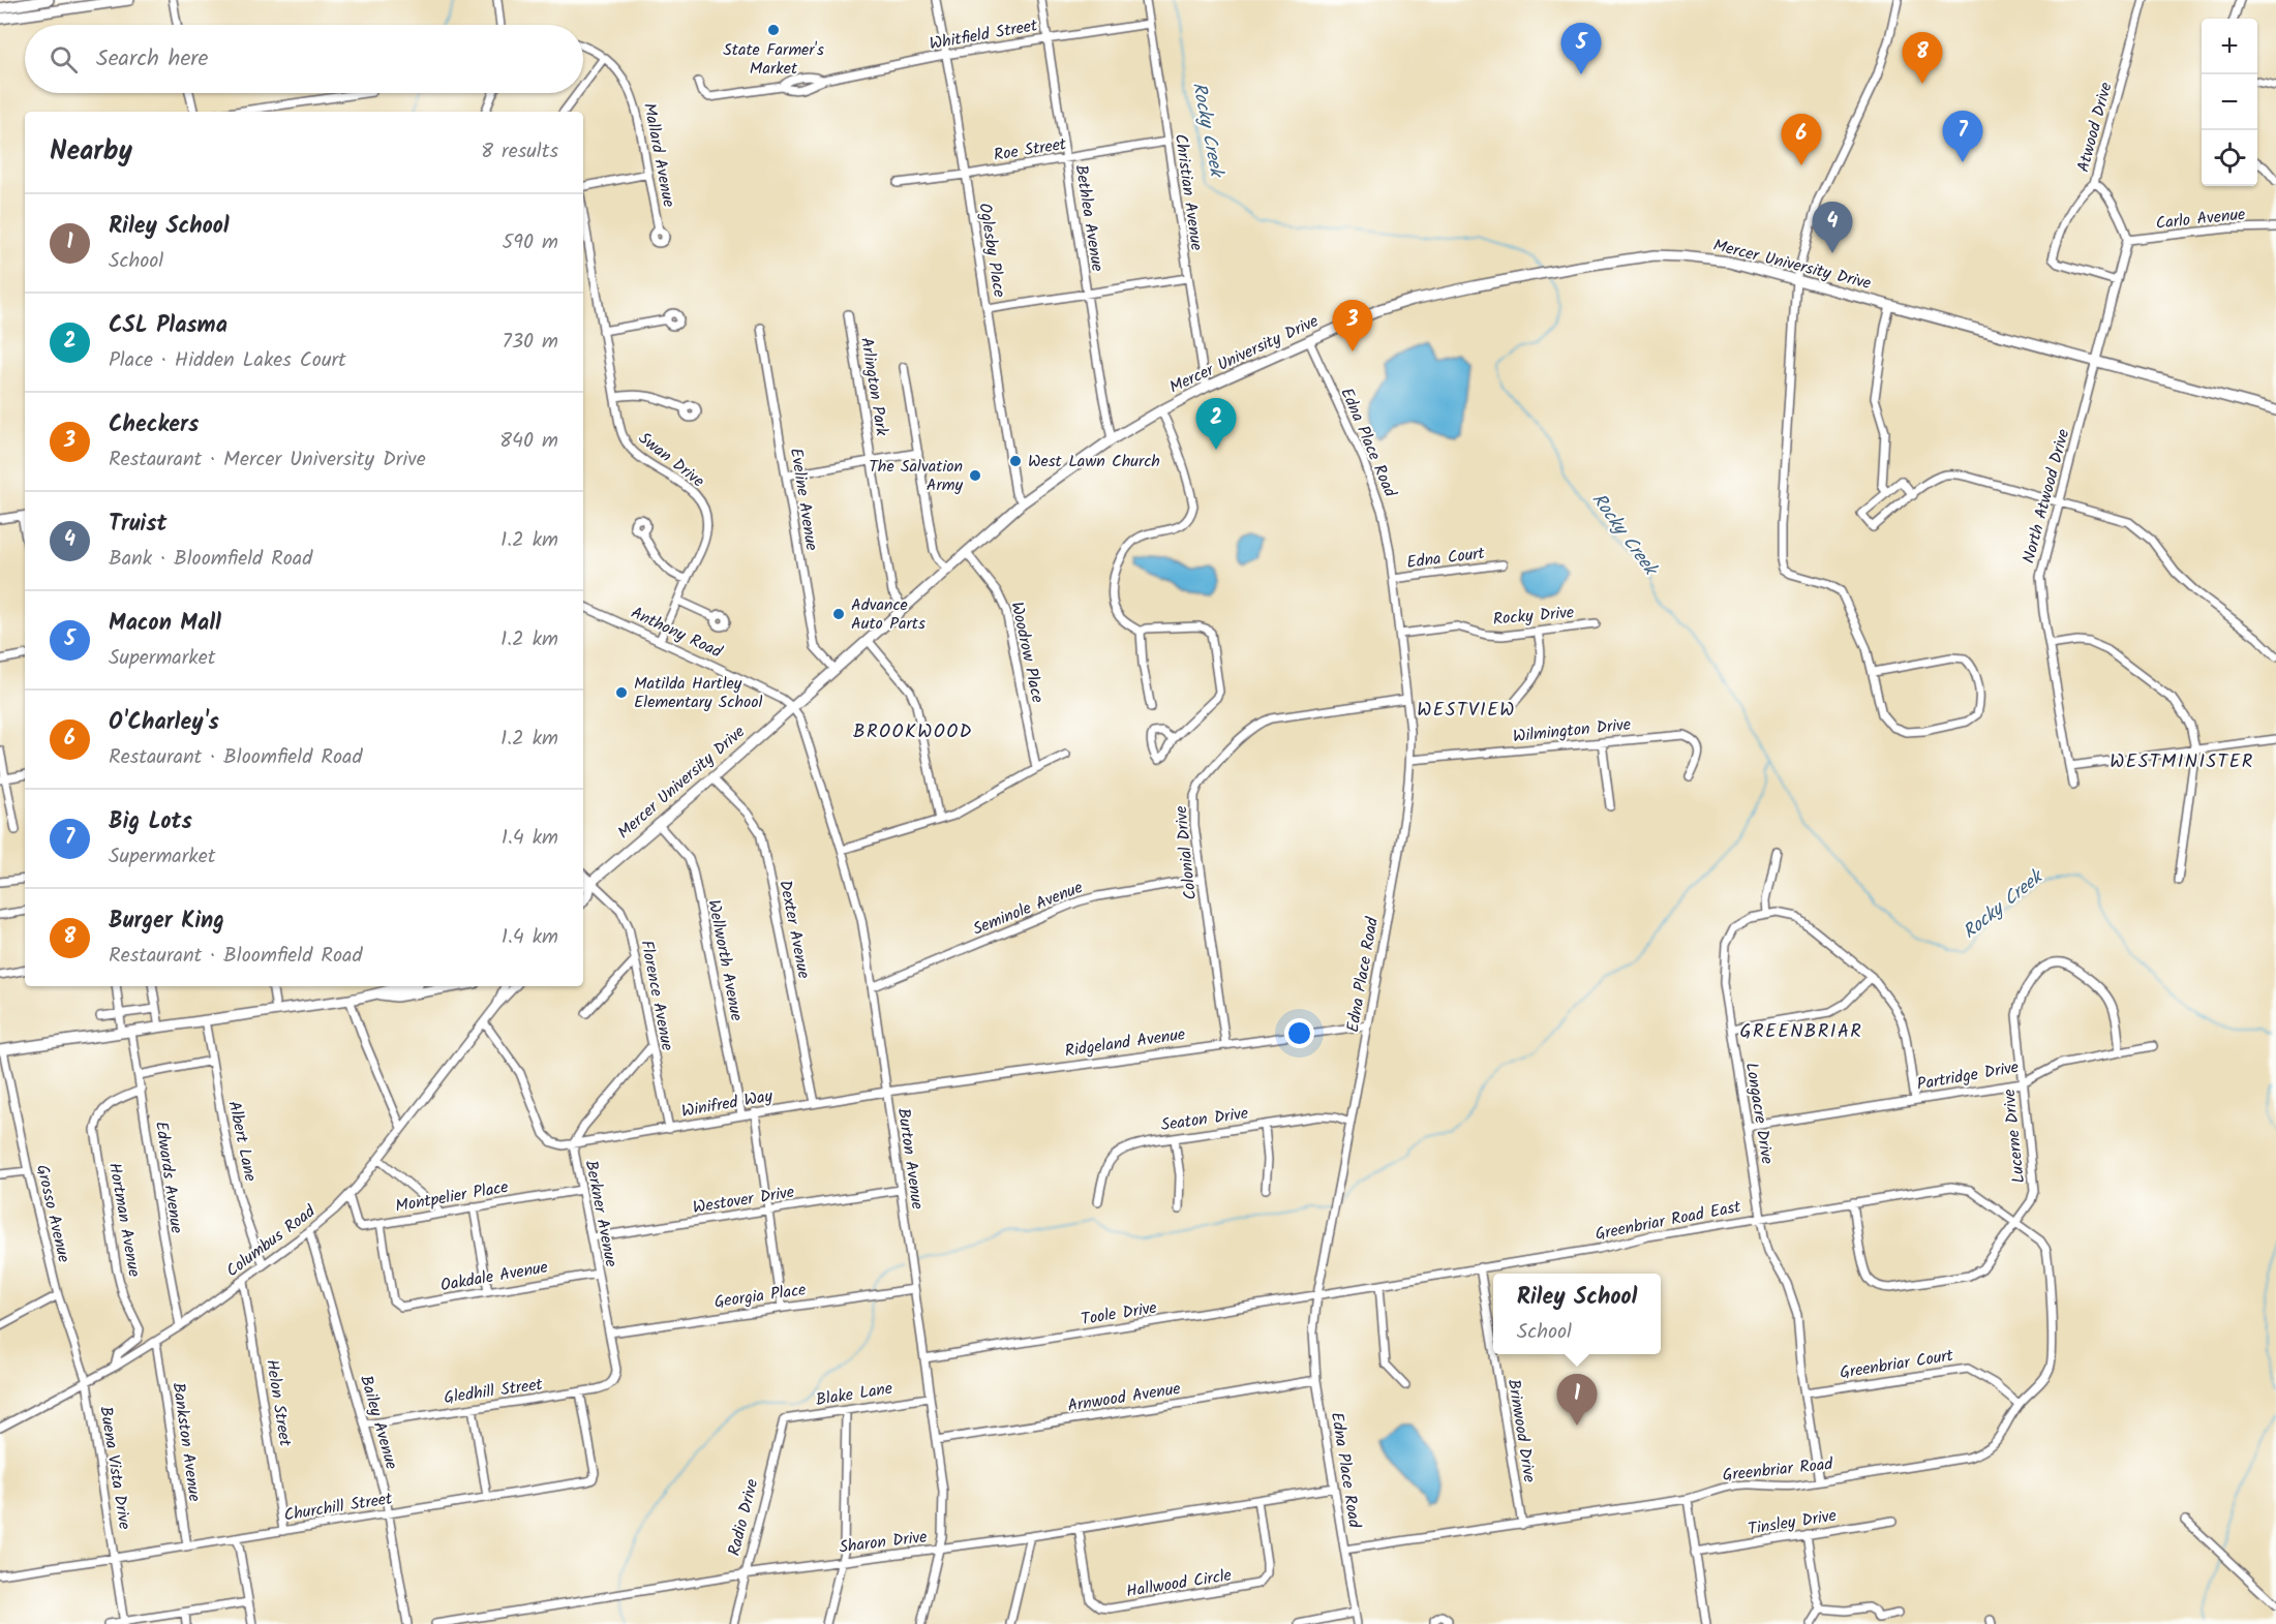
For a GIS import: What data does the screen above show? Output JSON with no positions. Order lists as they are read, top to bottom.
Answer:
{
  "streets": {
    "main road": ["Mercer University Drive"],
    "street": [
      "Whitfield Street",
      "Atwood Drive",
      "Roe Street",
      "Mallard Avenue",
      "Christian Avenue",
      "Bethlea Avenue",
      "Carlo Avenue",
      "Oglesby Place",
      "Arlington Park",
      "Edna Place Road",
      "Swan Drive",
      "North Atwood Drive",
      "Eveline Avenue",
      "Edna Court",
      "Rocky Drive",
      "Anthony Road",
      "Woodrow Place",
      "Wilmington Drive",
      "Colonial Drive",
      "Seminole Avenue",
      "Dexter Avenue",
      "Wellworth Avenue",
      "Florence Avenue",
      "Ridgeland Avenue",
      "Partridge Drive",
      "Winifred Way",
      "Longacre Drive",
      "Seaton Drive",
      "Lucerne Drive",
      "Albert Lane",
      "Burton Avenue",
      "Edwards Avenue",
      "Montpelier Place",
      "Westover Drive",
      "Grosso Avenue",
      "Berkner Avenue",
      "Hortman Avenue",
      "Greenbriar Road East",
      "Columbus Road",
      "Oakdale Avenue",
      "Georgia Place",
      "Toole Drive",
      "Greenbriar Court",
      "Gledhill Street",
      "Blake Lane",
      "Arnwood Avenue",
      "Helon Street",
      "Bailey Avenue",
      "Brinwood Drive",
      "Bankston Avenue",
      "Buena Vista Drive",
      "Greenbriar Road",
      "Churchill Street",
      "Radio Drive",
      "Tinsley Drive",
      "Sharon Drive",
      "Hallwood Circle"
    ]
  },
  "crossings": [
    ["Whitfield Street", "Christian Avenue"],
    ["Whitfield Street", "Bethlea Avenue"],
    ["Whitfield Street", "Oglesby Place"],
    ["Atwood Drive", "Carlo Avenue"],
    ["Roe Street", "Christian Avenue"],
    ["Roe Street", "Bethlea Avenue"],
    ["Roe Street", "Oglesby Place"],
    ["Christian Avenue", "Mercer University Drive"],
    ["Bethlea Avenue", "Mercer University Drive"],
    ["Oglesby Place", "Mercer University Drive"],
    ["Mercer University Drive", "Arlington Park"],
    ["Mercer University Drive", "Edna Place Road"],
    ["Mercer University Drive", "North Atwood Drive"],
    ["Mercer University Drive", "Eveline Avenue"],
    ["Mercer University Drive", "Anthony Road"],
    ["Mercer University Drive", "Woodrow Place"],
    ["Mercer University Drive", "Dexter Avenue"],
    ["Mercer University Drive", "Wellworth Avenue"],
    ["Mercer University Drive", "Florence Avenue"],
    ["Mercer University Drive", "Burton Avenue"],
    ["Edna Place Road", "Edna Court"],
    ["Edna Place Road", "Rocky Drive"],
    ["Edna Place Road", "Wilmington Drive"],
    ["Edna Place Road", "Colonial Drive"],
    ["Edna Place Road", "Ridgeland Avenue"],
    ["Edna Place Road", "Seaton Drive"],
    ["Edna Place Road", "Greenbriar Road East"],
    ["Edna Place Road", "Toole Drive"],
    ["Edna Place Road", "Arnwood Avenue"],
    ["Edna Place Road", "Greenbriar Road"],
    ["Edna Place Road", "Sharon Drive"],
    ["Swan Drive", "Anthony Road"],
    ["Anthony Road", "Burton Avenue"],
    ["Colonial Drive", "Seminole Avenue"],
    ["Colonial Drive", "Ridgeland Avenue"],
    ["Seminole Avenue", "Burton Avenue"],
    ["Dexter Avenue", "Winifred Way"],
    ["Wellworth Avenue", "Winifred Way"],
    ["Florence Avenue", "Winifred Way"],
    ["Ridgeland Avenue", "Winifred Way"],
    ["Ridgeland Avenue", "Burton Avenue"],
    ["Partridge Drive", "Longacre Drive"],
    ["Partridge Drive", "Lucerne Drive"],
    ["Winifred Way", "Burton Avenue"],
    ["Winifred Way", "Berkner Avenue"],
    ["Longacre Drive", "Greenbriar Road East"],
    ["Longacre Drive", "Greenbriar Court"],
    ["Longacre Drive", "Greenbriar Road"],
    ["Lucerne Drive", "Greenbriar Road East"],
    ["Lucerne Drive", "Greenbriar Road"],
    ["Albert Lane", "Columbus Road"],
    ["Burton Avenue", "Westover Drive"],
    ["Burton Avenue", "Georgia Place"],
    ["Burton Avenue", "Toole Drive"],
    ["Burton Avenue", "Blake Lane"],
    ["Burton Avenue", "Arnwood Avenue"],
    ["Burton Avenue", "Sharon Drive"],
    ["Edwards Avenue", "Hortman Avenue"],
    ["Edwards Avenue", "Columbus Road"],
    ["Montpelier Place", "Berkner Avenue"],
    ["Montpelier Place", "Columbus Road"],
    ["Montpelier Place", "Oakdale Avenue"],
    ["Westover Drive", "Berkner Avenue"],
    ["Grosso Avenue", "Columbus Road"],
    ["Grosso Avenue", "Buena Vista Drive"],
    ["Berkner Avenue", "Columbus Road"],
    ["Berkner Avenue", "Oakdale Avenue"],
    ["Berkner Avenue", "Georgia Place"],
    ["Berkner Avenue", "Gledhill Street"],
    ["Hortman Avenue", "Columbus Road"],
    ["Greenbriar Road East", "Toole Drive"],
    ["Greenbriar Road East", "Brinwood Drive"],
    ["Greenbriar Road East", "Greenbriar Road"],
    ["Columbus Road", "Helon Street"],
    ["Columbus Road", "Bailey Avenue"],
    ["Columbus Road", "Bankston Avenue"],
    ["Columbus Road", "Buena Vista Drive"],
    ["Greenbriar Court", "Greenbriar Road"],
    ["Gledhill Street", "Bailey Avenue"],
    ["Gledhill Street", "Churchill Street"],
    ["Blake Lane", "Radio Drive"],
    ["Helon Street", "Churchill Street"],
    ["Bailey Avenue", "Churchill Street"],
    ["Brinwood Drive", "Greenbriar Road"],
    ["Bankston Avenue", "Churchill Street"],
    ["Buena Vista Drive", "Churchill Street"],
    ["Radio Drive", "Sharon Drive"],
    ["Sharon Drive", "Hallwood Circle"]
  ],
  "districts": [
    "WESTVIEW",
    "BROOKWOOD",
    "WESTMINISTER",
    "GREENBRIAR"
  ],
  "water": ["Rocky Creek"],
  "places": [
    "State Farmer's Market",
    "West Lawn Church",
    "The Salvation Army",
    "Advance Auto Parts",
    "Matilda Hartley Elementary School"
  ],
  "page": {
    "map_buttons": ["+", "−"],
    "pins": [
      "5",
      "8",
      "7",
      "6",
      "4",
      "3",
      "2",
      "1"
    ],
    "search": "Search here",
    "heading": ["Nearby", "8 results"],
    "list": [
      {
        "mark": "1",
        "name": "Riley School",
        "note": "School",
        "value": "590 m"
      },
      {
        "mark": "2",
        "name": "CSL Plasma",
        "note": "Place · Hidden Lakes Court",
        "value": "730 m"
      },
      {
        "mark": "3",
        "name": "Checkers",
        "note": "Restaurant · Mercer University Drive",
        "value": "840 m"
      },
      {
        "mark": "4",
        "name": "Truist",
        "note": "Bank · Bloomfield Road",
        "value": "1.2 km"
      },
      {
        "mark": "5",
        "name": "Macon Mall",
        "note": "Supermarket",
        "value": "1.2 km"
      },
      {
        "mark": "6",
        "name": "O'Charley's",
        "note": "Restaurant · Bloomfield Road",
        "value": "1.2 km"
      },
      {
        "mark": "7",
        "name": "Big Lots",
        "note": "Supermarket",
        "value": "1.4 km"
      },
      {
        "mark": "8",
        "name": "Burger King",
        "note": "Restaurant · Bloomfield Road",
        "value": "1.4 km"
      }
    ],
    "popup": ["Riley School", "School"]
  }
}
